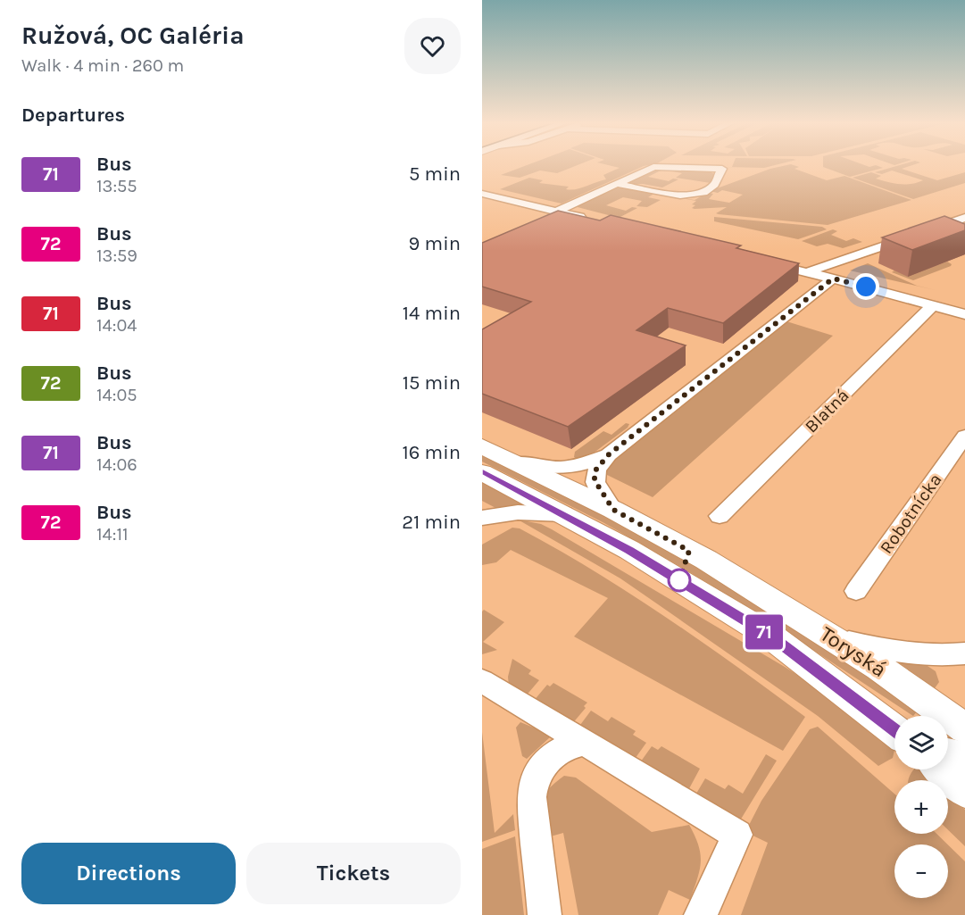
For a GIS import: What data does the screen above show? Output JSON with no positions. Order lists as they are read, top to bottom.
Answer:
{
  "streets": {
    "street": ["Blatná", "Robotnícka", "Toryská"]
  },
  "lines": ["bus line 71"],
  "page": {
    "heading": [
      ["Ružová, OC Galéria", "Walk · 4 min · 260 m"],
      "Departures"
    ],
    "on_map": "71",
    "list": [
      {
        "mark": "71",
        "name": "Bus",
        "note": "13:55",
        "value": "5 min"
      },
      {
        "mark": "72",
        "name": "Bus",
        "note": "13:59",
        "value": "9 min"
      },
      {
        "mark": "71",
        "name": "Bus",
        "note": "14:04",
        "value": "14 min"
      },
      {
        "mark": "72",
        "name": "Bus",
        "note": "14:05",
        "value": "15 min"
      },
      {
        "mark": "71",
        "name": "Bus",
        "note": "14:06",
        "value": "16 min"
      },
      {
        "mark": "72",
        "name": "Bus",
        "note": "14:11",
        "value": "21 min"
      }
    ],
    "map_buttons": ["+", "−"],
    "buttons": ["Directions", "Tickets"]
  }
}
